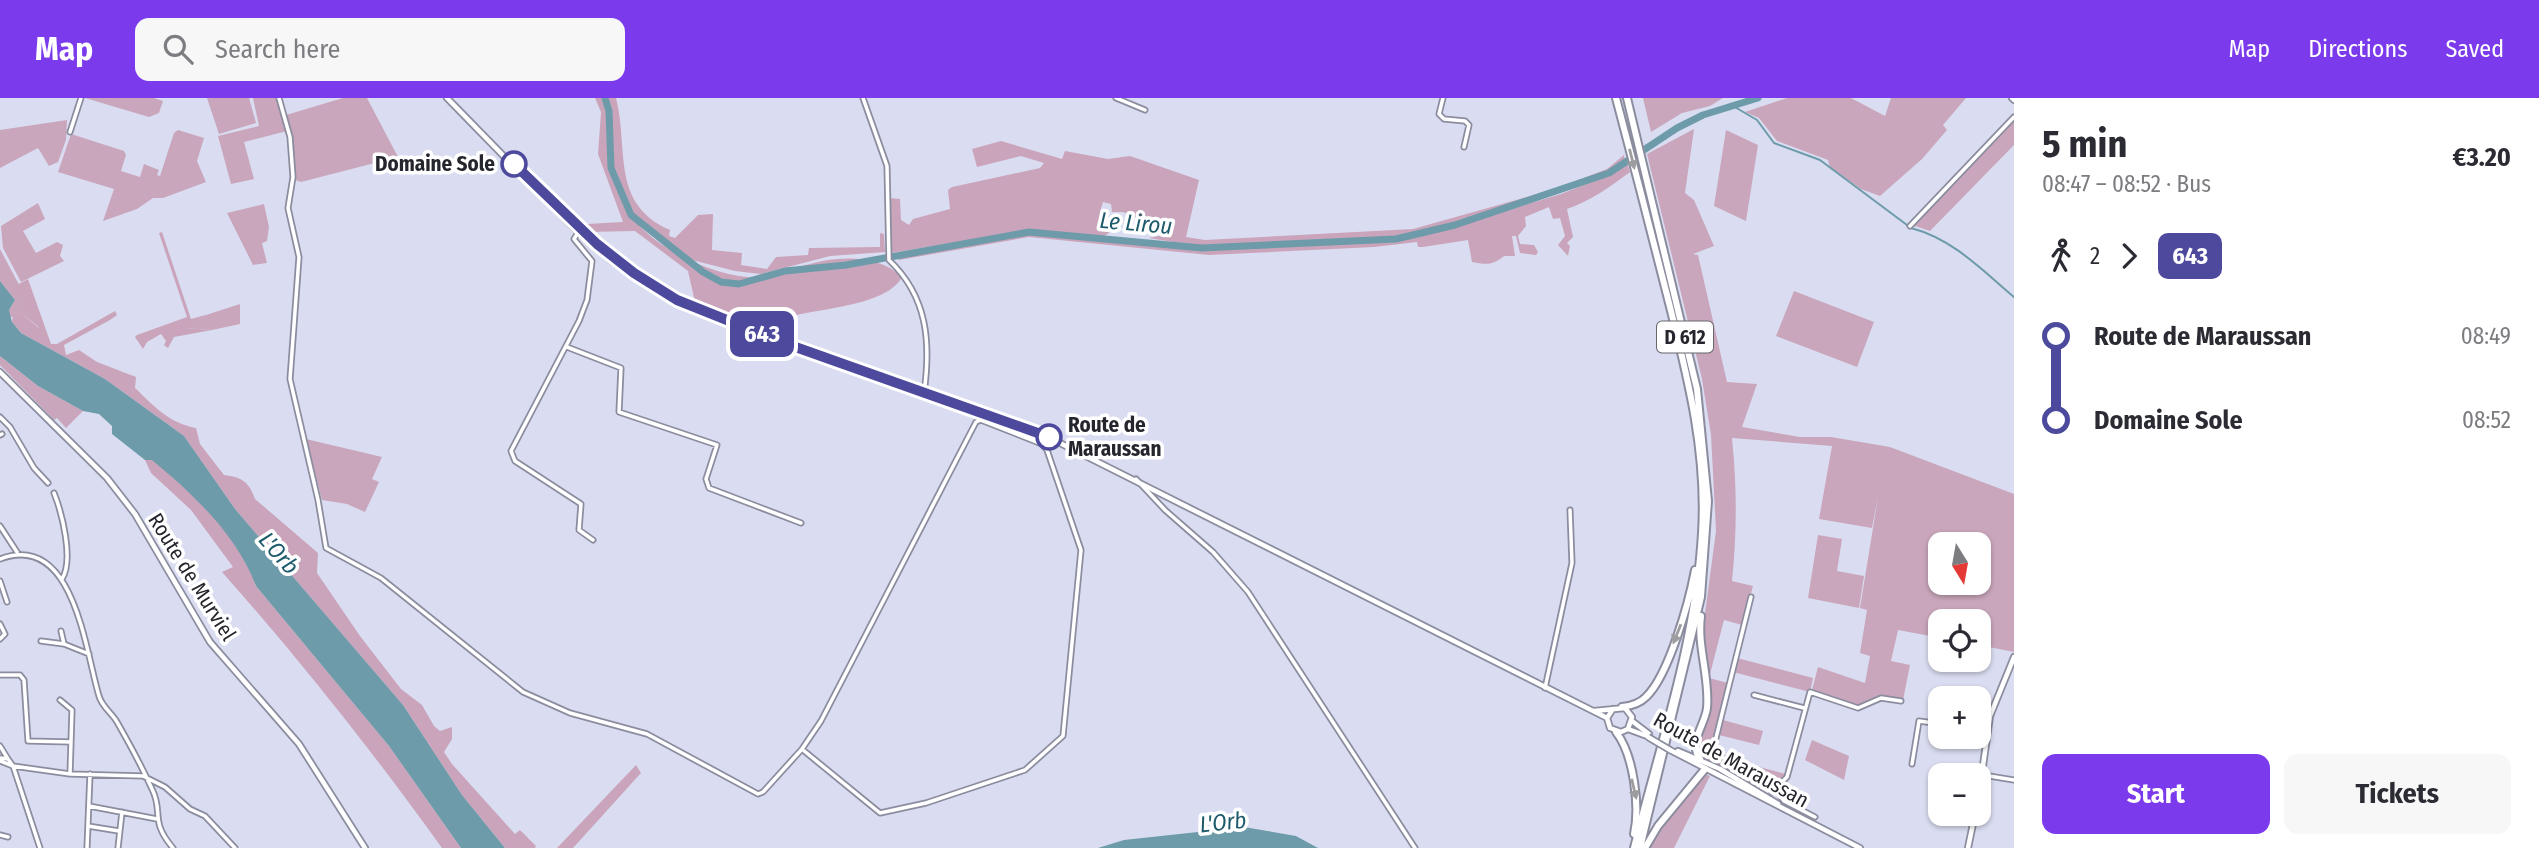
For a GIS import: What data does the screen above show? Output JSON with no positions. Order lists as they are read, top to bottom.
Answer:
{
  "streets": {
    "highway": ["D 612"],
    "main road": ["Route de Murviel", "Route de Maraussan"]
  },
  "water": ["Le Lirou", "L'Orb"],
  "places": ["Domaine Sole", "Route de Maraussan"],
  "lines": ["bus line 643"],
  "north": "bottom",
  "page": {
    "header": "Map",
    "search": "Search here",
    "nav": ["Map", "Directions", "Saved"],
    "on_map": "643",
    "heading": ["5 min", "08:47 – 08:52 · Bus", "€3.20"],
    "legs": ["2", "643"],
    "list": [
      {
        "name": "Route de Maraussan",
        "value": "08:49"
      },
      {
        "name": "Domaine Sole",
        "value": "08:52"
      }
    ],
    "map_buttons": ["+", "−"],
    "buttons": ["Start", "Tickets"]
  }
}
